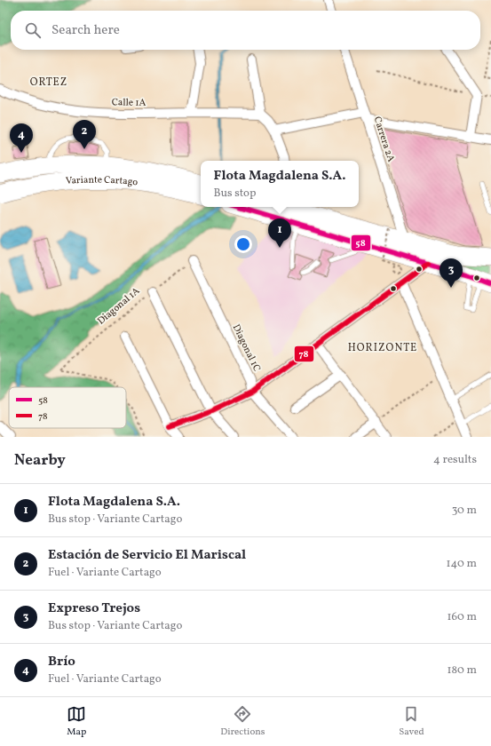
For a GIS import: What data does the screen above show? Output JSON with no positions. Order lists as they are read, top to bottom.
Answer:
{
  "streets": {
    "highway": ["Variante Cartago"],
    "street": ["Calle 1A", "Carrera 2A", "Diagonal 1C"],
    "path": ["Diagonal 1A"]
  },
  "crossings": [
    ["Diagonal 1A", "Diagonal 1C"]
  ],
  "districts": ["ORTEZ", "HORIZONTE"],
  "lines": ["transit line 58", "transit line 78"],
  "legend": ["58", "78"],
  "page": {
    "search": "Search here",
    "pins": [
      "2",
      "4",
      "1",
      "3"
    ],
    "popup": ["Flota Magdalena S.A.", "Bus stop"],
    "heading": ["Nearby", "4 results"],
    "list": [
      {
        "mark": "1",
        "name": "Flota Magdalena S.A.",
        "note": "Bus stop · Variante Cartago",
        "value": "30 m"
      },
      {
        "mark": "2",
        "name": "Estación de Servicio El Mariscal",
        "note": "Fuel · Variante Cartago",
        "value": "140 m"
      },
      {
        "mark": "3",
        "name": "Expreso Trejos",
        "note": "Bus stop · Variante Cartago",
        "value": "160 m"
      },
      {
        "mark": "4",
        "name": "Brío",
        "note": "Fuel · Variante Cartago",
        "value": "180 m"
      }
    ],
    "nav": ["Map", "Directions", "Saved"]
  }
}
